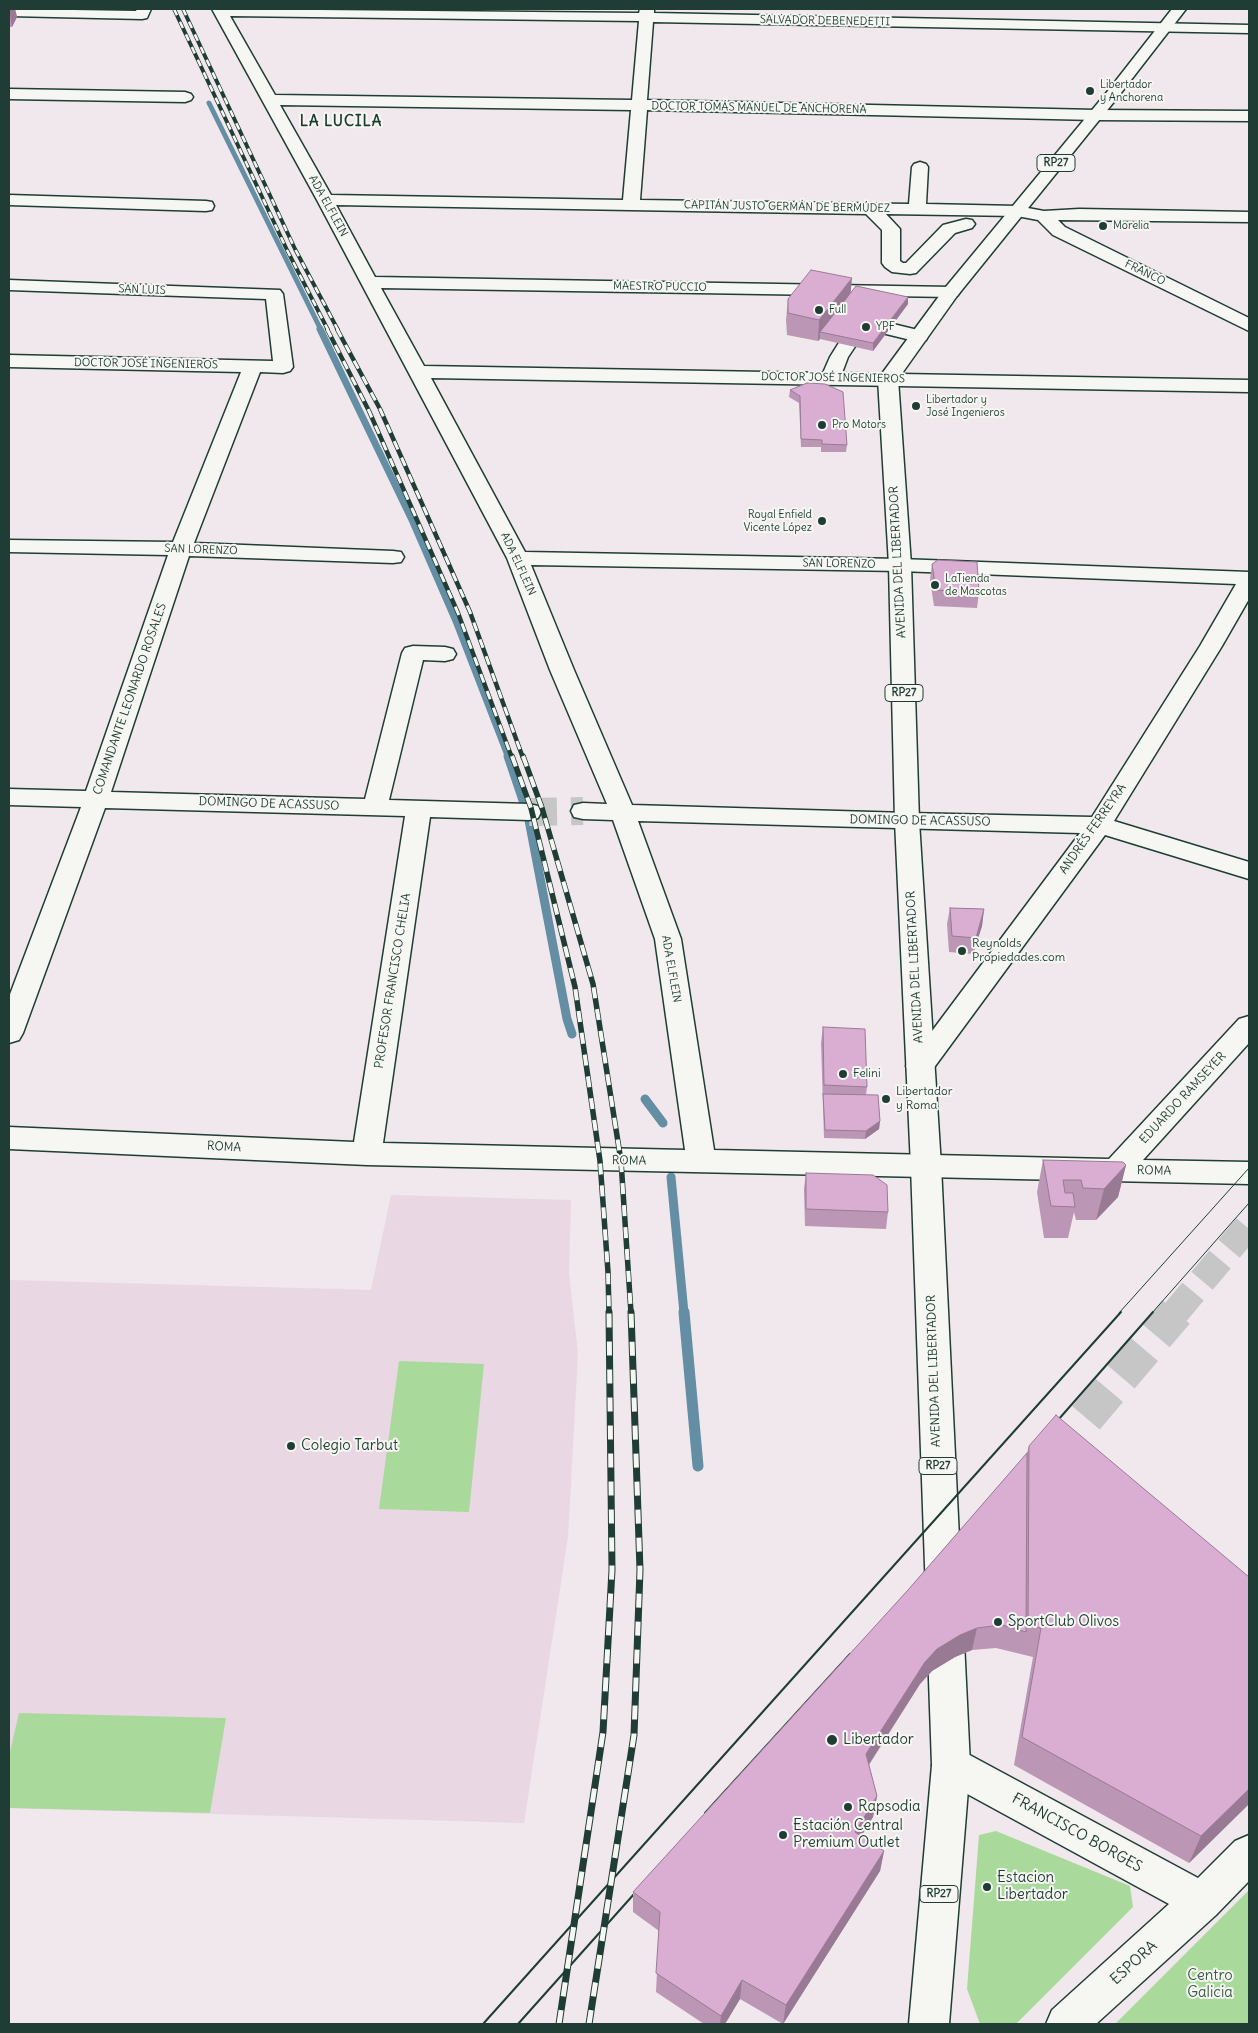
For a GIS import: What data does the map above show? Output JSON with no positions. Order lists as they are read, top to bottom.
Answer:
{
  "streets": {
    "street": [
      "SALVADOR DEBENEDETTI",
      "DOCTOR TOMÁS MANUEL DE ANCHORENA",
      "RP27",
      "ADA ELFLEIN",
      "CAPITÁN JUSTO GERMÁN DE BERMÚDEZ",
      "FRANCO",
      "MAESTRO PUCCIO",
      "SAN LUIS",
      "DOCTOR JOSÉ INGENIEROS",
      "SAN LORENZO",
      "AVENIDA DEL LIBERTADOR",
      "COMANDANTE LEONARDO ROSALES",
      "DOMINGO DE ACASSUSO",
      "ANDRÉS FERREYRA",
      "PROFESOR FRANCISCO CHELIA",
      "EDUARDO RAMSEYER",
      "ROMA",
      "FRANCISCO BORGES",
      "ESPORA"
    ]
  },
  "crossings": [
    ["SALVADOR DEBENEDETTI", "RP27"],
    ["SALVADOR DEBENEDETTI", "ADA ELFLEIN"],
    ["DOCTOR TOMÁS MANUEL DE ANCHORENA", "RP27"],
    ["DOCTOR TOMÁS MANUEL DE ANCHORENA", "ADA ELFLEIN"],
    ["RP27", "CAPITÁN JUSTO GERMÁN DE BERMÚDEZ"],
    ["RP27", "MAESTRO PUCCIO"],
    ["RP27", "DOCTOR JOSÉ INGENIEROS"],
    ["RP27", "AVENIDA DEL LIBERTADOR"],
    ["ADA ELFLEIN", "CAPITÁN JUSTO GERMÁN DE BERMÚDEZ"],
    ["ADA ELFLEIN", "MAESTRO PUCCIO"],
    ["ADA ELFLEIN", "DOCTOR JOSÉ INGENIEROS"],
    ["ADA ELFLEIN", "SAN LORENZO"],
    ["ADA ELFLEIN", "DOMINGO DE ACASSUSO"],
    ["ADA ELFLEIN", "ROMA"],
    ["CAPITÁN JUSTO GERMÁN DE BERMÚDEZ", "FRANCO"],
    ["SAN LUIS", "DOCTOR JOSÉ INGENIEROS"],
    ["DOCTOR JOSÉ INGENIEROS", "AVENIDA DEL LIBERTADOR"],
    ["DOCTOR JOSÉ INGENIEROS", "COMANDANTE LEONARDO ROSALES"],
    ["SAN LORENZO", "AVENIDA DEL LIBERTADOR"],
    ["SAN LORENZO", "COMANDANTE LEONARDO ROSALES"],
    ["SAN LORENZO", "ANDRÉS FERREYRA"],
    ["AVENIDA DEL LIBERTADOR", "DOMINGO DE ACASSUSO"],
    ["AVENIDA DEL LIBERTADOR", "ANDRÉS FERREYRA"],
    ["AVENIDA DEL LIBERTADOR", "ROMA"],
    ["AVENIDA DEL LIBERTADOR", "FRANCISCO BORGES"],
    ["COMANDANTE LEONARDO ROSALES", "DOMINGO DE ACASSUSO"],
    ["DOMINGO DE ACASSUSO", "ANDRÉS FERREYRA"],
    ["DOMINGO DE ACASSUSO", "PROFESOR FRANCISCO CHELIA"],
    ["PROFESOR FRANCISCO CHELIA", "ROMA"],
    ["EDUARDO RAMSEYER", "ROMA"],
    ["FRANCISCO BORGES", "ESPORA"]
  ],
  "districts": ["LA LUCILA"],
  "parks": ["Centro Galicia"],
  "places": [
    "Libertador y Anchorena",
    "Morelia",
    "Full",
    "YPF",
    "Libertador y José Ingenieros",
    "Pro Motors",
    "Royal Enfield Vicente López",
    "LaTienda de Mascotas",
    "Reynolds Propiedades.com",
    "Felini",
    "Libertador y Roma",
    "Colegio Tarbut",
    "SportClub Olivos",
    "Libertador",
    "Rapsodia",
    "Estación Central Premium Outlet",
    "Estacion Libertador"
  ]
}
